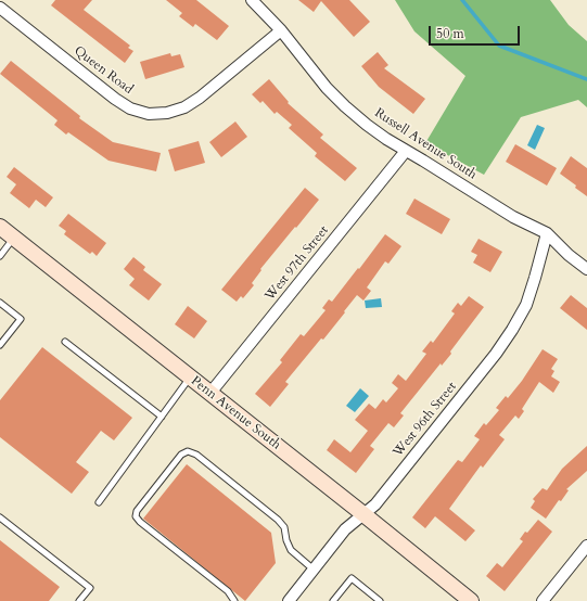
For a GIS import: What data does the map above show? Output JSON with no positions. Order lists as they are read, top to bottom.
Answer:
{
  "streets": {
    "main road": ["Penn Avenue South"],
    "street": [
      "Queen Road",
      "Russell Avenue South",
      "West 97th Street",
      "West 96th Street"
    ]
  },
  "crossings": [
    ["Queen Road", "Russell Avenue South"],
    ["Russell Avenue South", "West 97th Street"],
    ["Russell Avenue South", "West 96th Street"],
    ["West 97th Street", "Penn Avenue South"],
    ["Penn Avenue South", "West 96th Street"]
  ],
  "scale_bar": "50 m"
}
